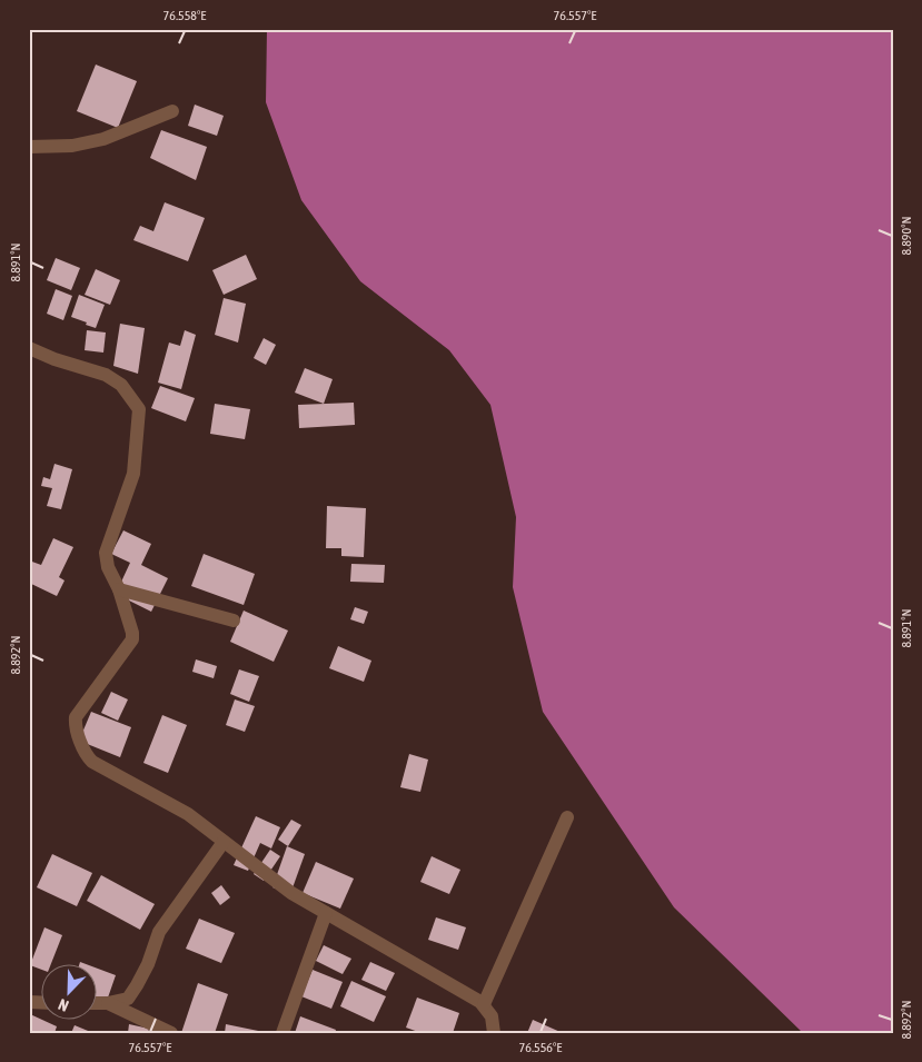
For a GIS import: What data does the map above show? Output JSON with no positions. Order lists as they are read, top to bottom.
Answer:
{
  "north": "bottom left",
  "coordinates": [
    "76.558°E",
    "76.557°E",
    "8.890°N",
    "8.891°N",
    "8.892°N",
    "76.556°E"
  ]
}
